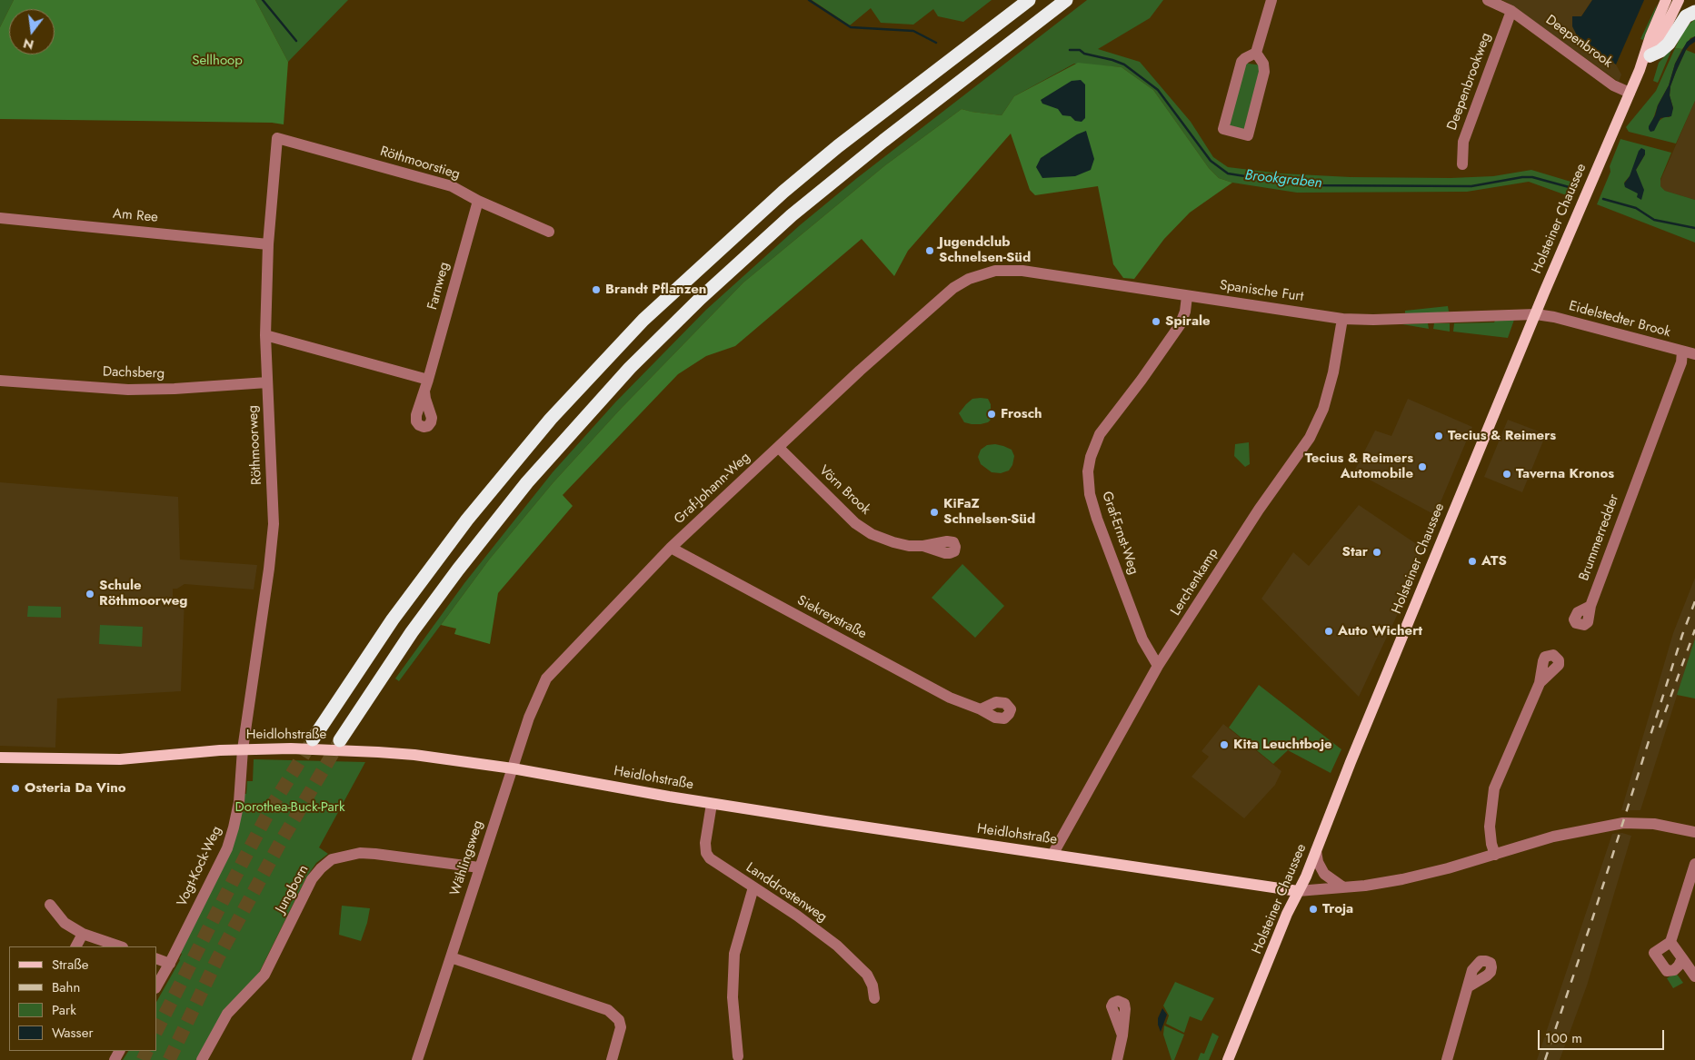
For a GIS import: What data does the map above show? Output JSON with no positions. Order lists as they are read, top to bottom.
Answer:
{
  "streets": {
    "main road": ["Holsteiner Chaussee", "Heidlohstraße"],
    "street": [
      "Deepenbrook",
      "Deepenbrookweg",
      "Röthmoorstieg",
      "Am Ree",
      "Farnweg",
      "Spanische Furt",
      "Eidelstedter Brook",
      "Dachsberg",
      "Röthmoorweg",
      "Graf-Johann-Weg",
      "Vörn Brook",
      "Graf-Ernst-Weg",
      "Brummerredder",
      "Lerchenkamp",
      "Siekreystraße",
      "Wählingsweg",
      "Vogt-Kock-Weg",
      "Jungborn",
      "Landdrostenweg"
    ]
  },
  "crossings": [
    ["Deepenbrook", "Deepenbrookweg"],
    ["Deepenbrook", "Holsteiner Chaussee"],
    ["Röthmoorstieg", "Farnweg"],
    ["Röthmoorstieg", "Röthmoorweg"],
    ["Am Ree", "Röthmoorweg"],
    ["Holsteiner Chaussee", "Spanische Furt"],
    ["Holsteiner Chaussee", "Eidelstedter Brook"],
    ["Holsteiner Chaussee", "Heidlohstraße"],
    ["Spanische Furt", "Eidelstedter Brook"],
    ["Spanische Furt", "Graf-Johann-Weg"],
    ["Spanische Furt", "Graf-Ernst-Weg"],
    ["Spanische Furt", "Lerchenkamp"],
    ["Eidelstedter Brook", "Brummerredder"],
    ["Dachsberg", "Röthmoorweg"],
    ["Röthmoorweg", "Heidlohstraße"],
    ["Röthmoorweg", "Vogt-Kock-Weg"],
    ["Graf-Johann-Weg", "Vörn Brook"],
    ["Graf-Johann-Weg", "Siekreystraße"],
    ["Graf-Johann-Weg", "Heidlohstraße"],
    ["Graf-Johann-Weg", "Wählingsweg"],
    ["Graf-Ernst-Weg", "Lerchenkamp"],
    ["Lerchenkamp", "Heidlohstraße"],
    ["Heidlohstraße", "Wählingsweg"],
    ["Heidlohstraße", "Vogt-Kock-Weg"],
    ["Heidlohstraße", "Landdrostenweg"],
    ["Wählingsweg", "Jungborn"]
  ],
  "water": ["Brookgraben"],
  "parks": ["Sellhoop", "Dorothea-Buck-Park"],
  "places": [
    "Jugendclub Schnelsen-Süd",
    "Brandt Pflanzen",
    "Spirale",
    "Frosch",
    "Tecius & Reimers",
    "Tecius & Reimers Automobile",
    "Taverna Kronos",
    "KiFaZ Schnelsen-Süd",
    "Star",
    "ATS",
    "Schule Röthmoorweg",
    "Auto Wichert",
    "Kita Leuchtboje",
    "Osteria Da Vino",
    "Troja"
  ],
  "legend": [
    "Straße",
    "Bahn",
    "Park",
    "Wasser"
  ],
  "scale_bar": "100 m",
  "north": "bottom"
}
